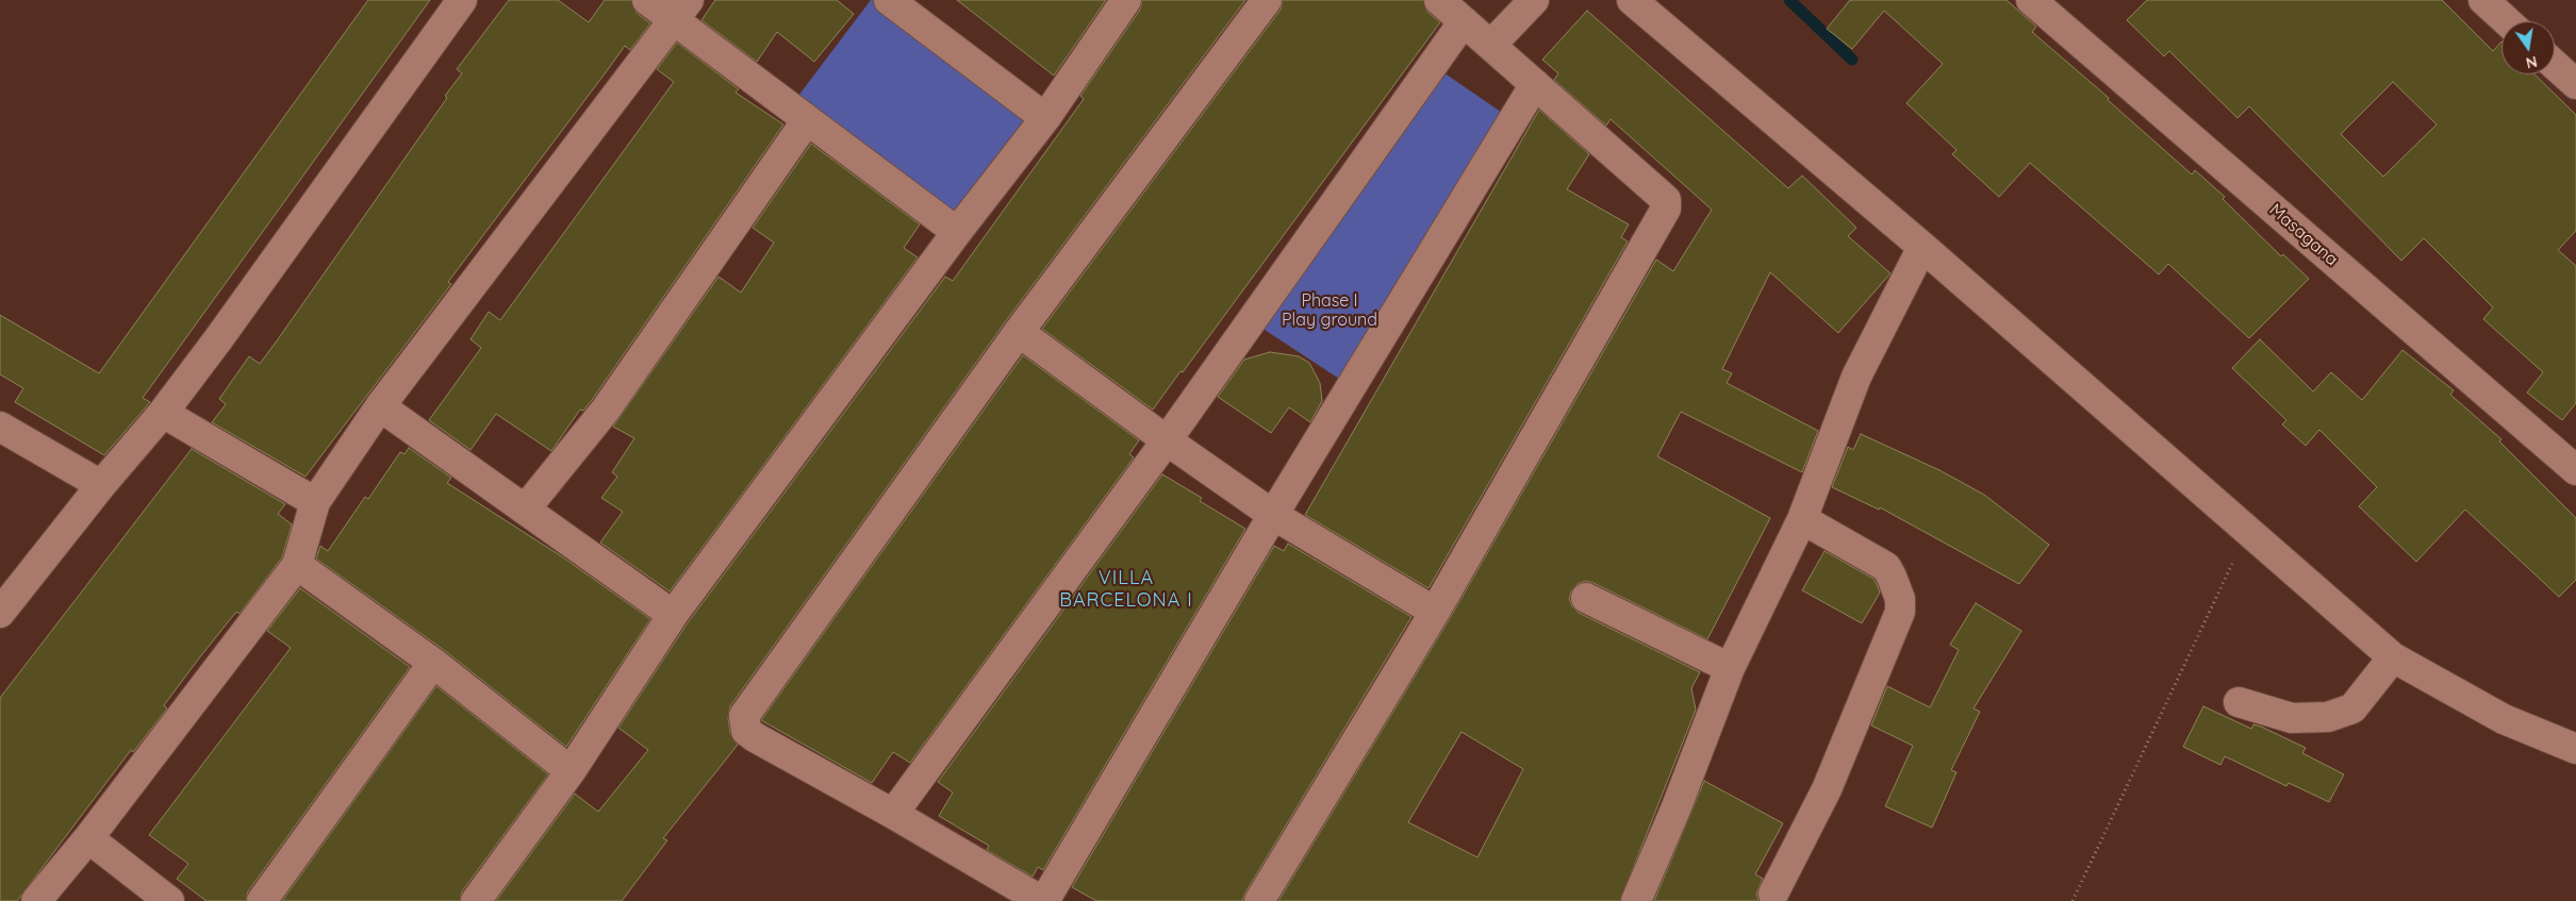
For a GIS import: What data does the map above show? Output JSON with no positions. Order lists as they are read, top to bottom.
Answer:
{
  "streets": {
    "street": ["Masagana"]
  },
  "districts": ["VILLA BARCELONA I"],
  "parks": ["Phase I Play ground"],
  "north": "bottom"
}
